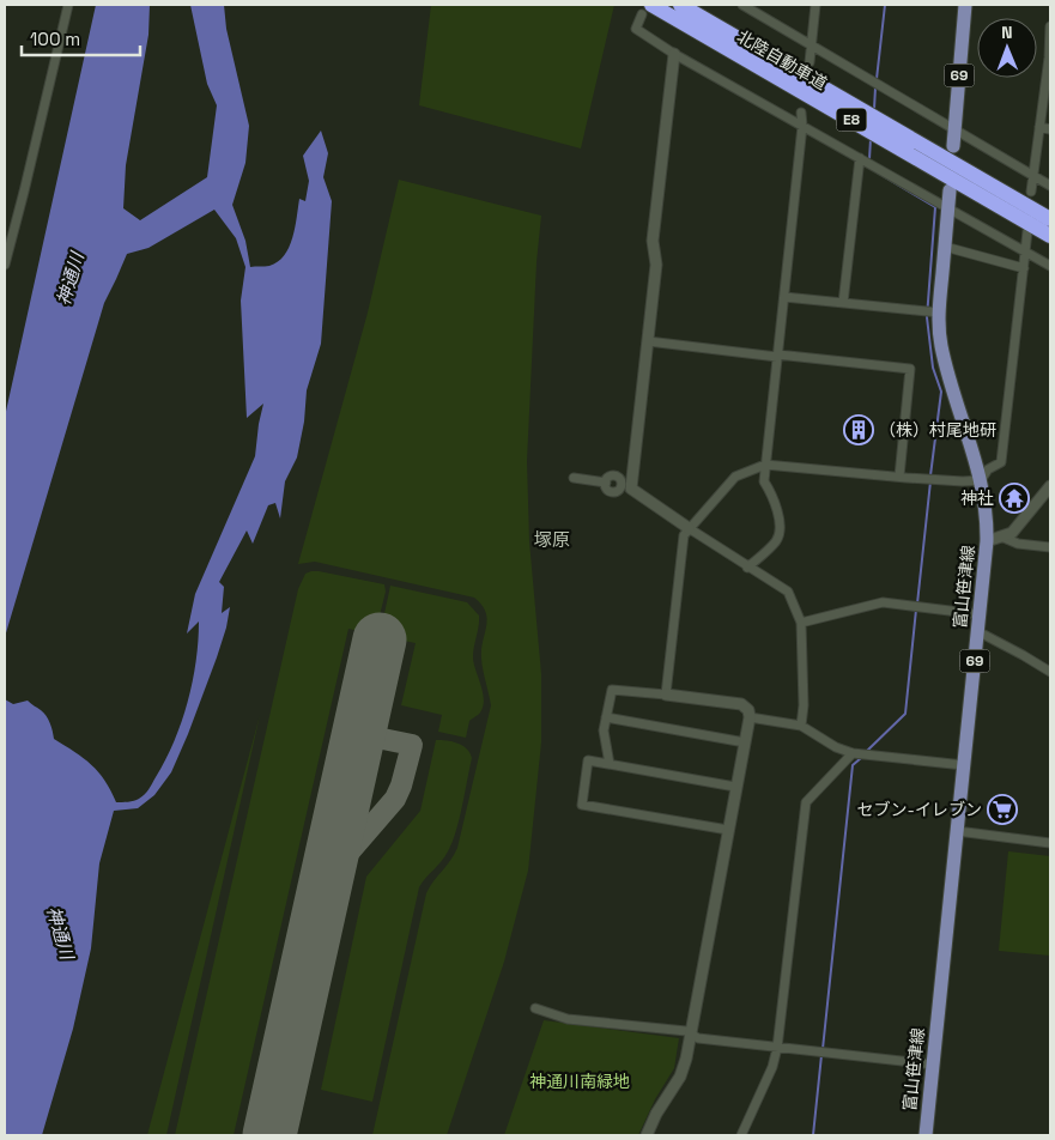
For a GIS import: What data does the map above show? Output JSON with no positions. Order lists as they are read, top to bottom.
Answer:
{
  "streets": {
    "highway": ["北陸自動車道", "E8"],
    "main road": ["69", "富山笹津線"]
  },
  "districts": ["塚原"],
  "water": ["神通川"],
  "parks": ["神通川南緑地"],
  "places": {
    "building": ["（株）村尾地研"],
    "temple": ["神社"],
    "supermarket": ["セブン-イレブン"]
  },
  "scale_bar": "100 m",
  "north": "top"
}
